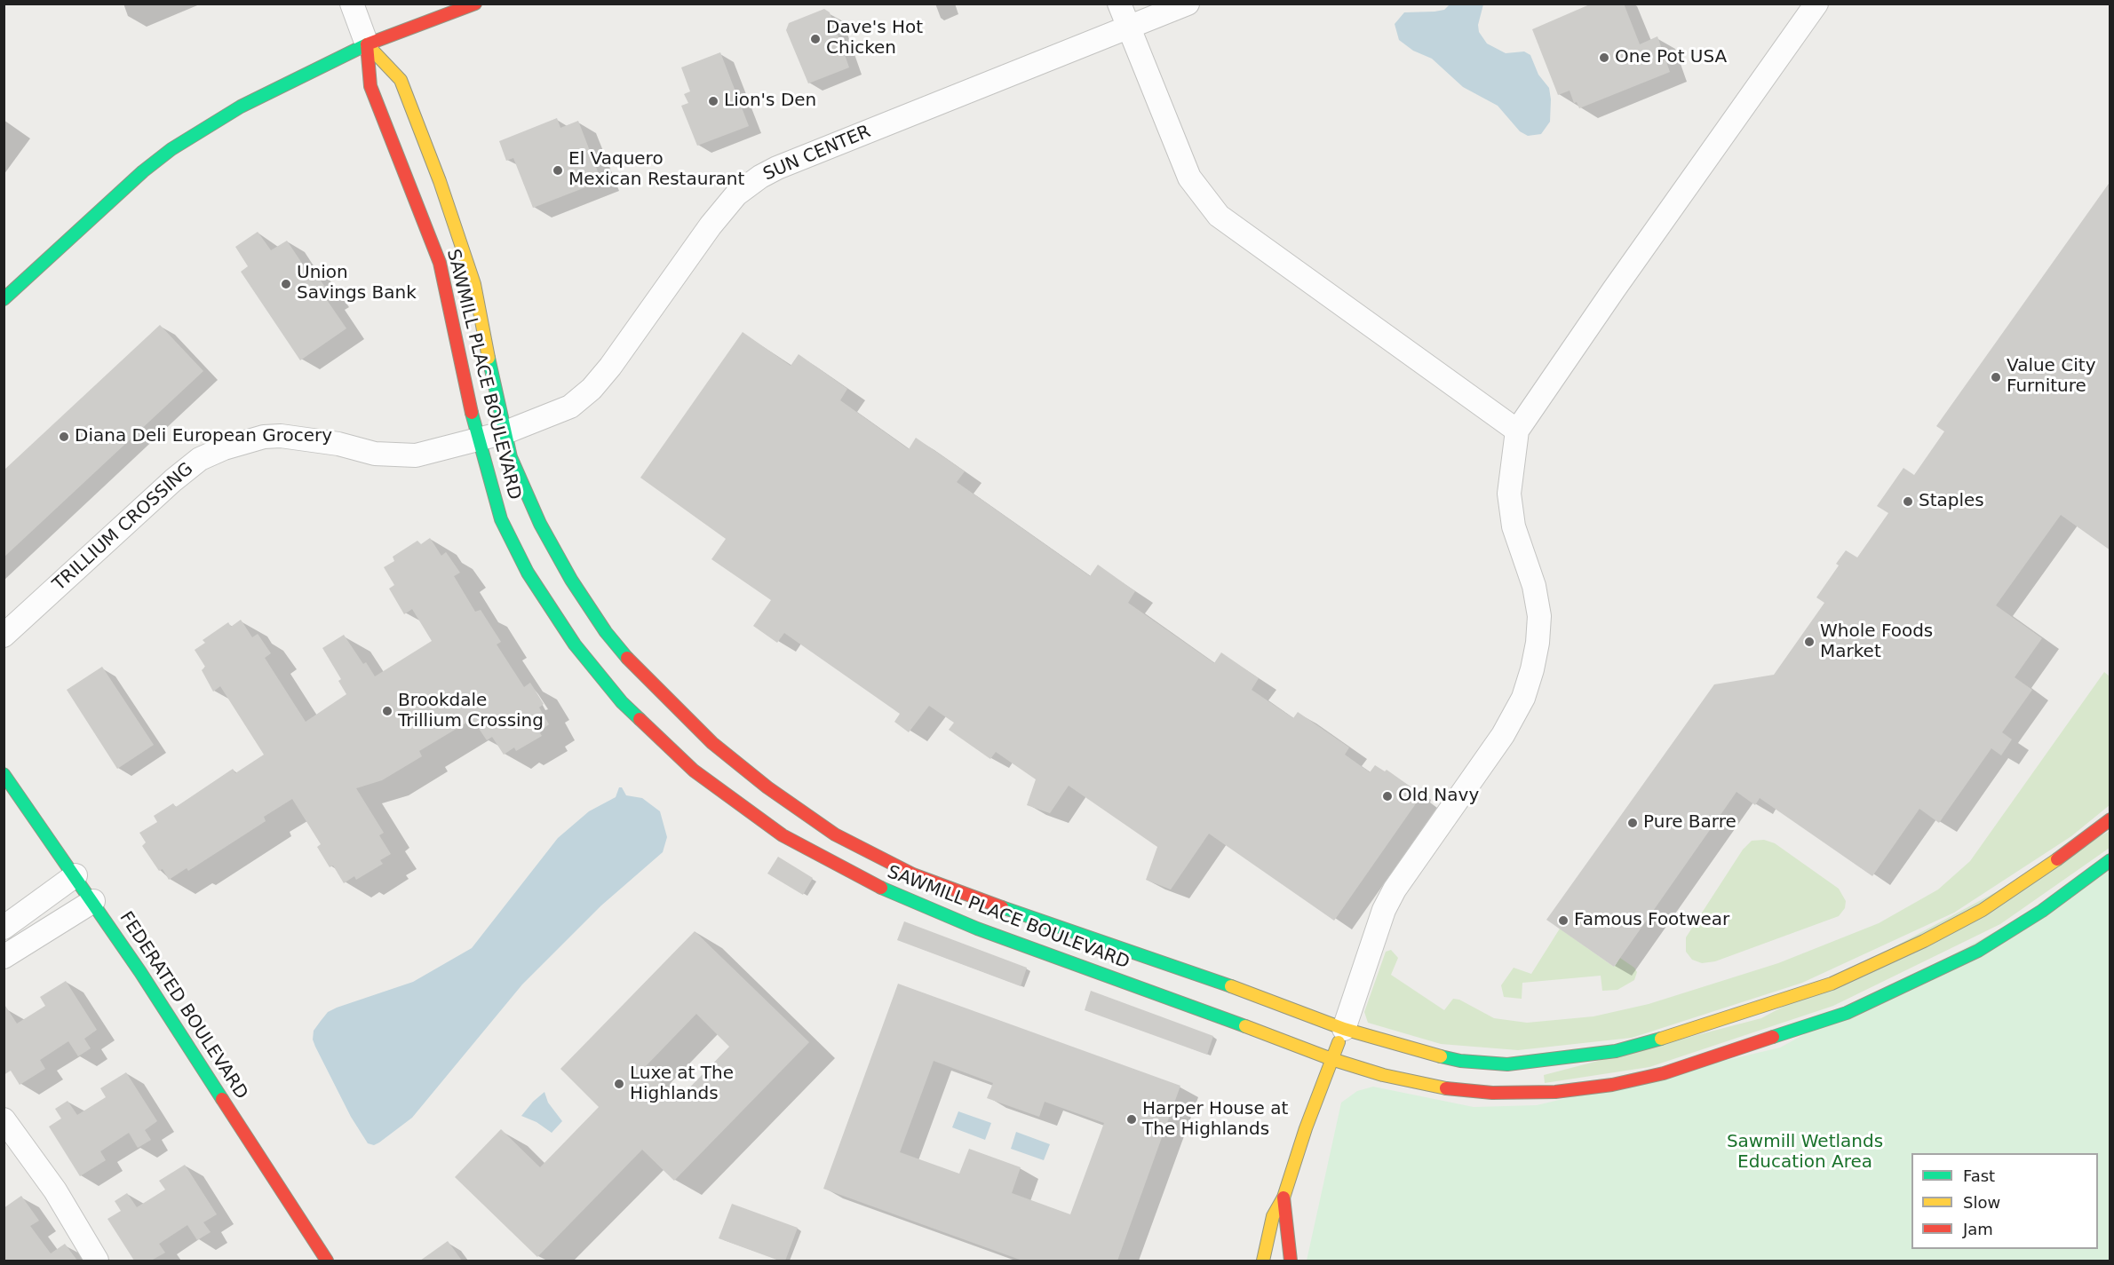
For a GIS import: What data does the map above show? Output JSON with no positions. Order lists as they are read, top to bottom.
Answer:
{
  "streets": {
    "street": [
      "SUN CENTER",
      "SAWMILL PLACE BOULEVARD",
      "TRILLIUM CROSSING",
      "FEDERATED BOULEVARD"
    ]
  },
  "crossings": [
    ["SUN CENTER", "SAWMILL PLACE BOULEVARD"],
    ["SUN CENTER", "TRILLIUM CROSSING"],
    ["SAWMILL PLACE BOULEVARD", "TRILLIUM CROSSING"]
  ],
  "parks": ["Sawmill Wetlands Education Area"],
  "places": [
    "Dave's Hot Chicken",
    "One Pot USA",
    "Lion's Den",
    "El Vaquero Mexican Restaurant",
    "Union Savings Bank",
    "Value City Furniture",
    "Diana Deli European Grocery",
    "Staples",
    "Whole Foods Market",
    "Brookdale Trillium Crossing",
    "Old Navy",
    "Pure Barre",
    "Famous Footwear",
    "Luxe at The Highlands",
    "Harper House at The Highlands"
  ],
  "legend": ["Fast", "Slow", "Jam"]
}
